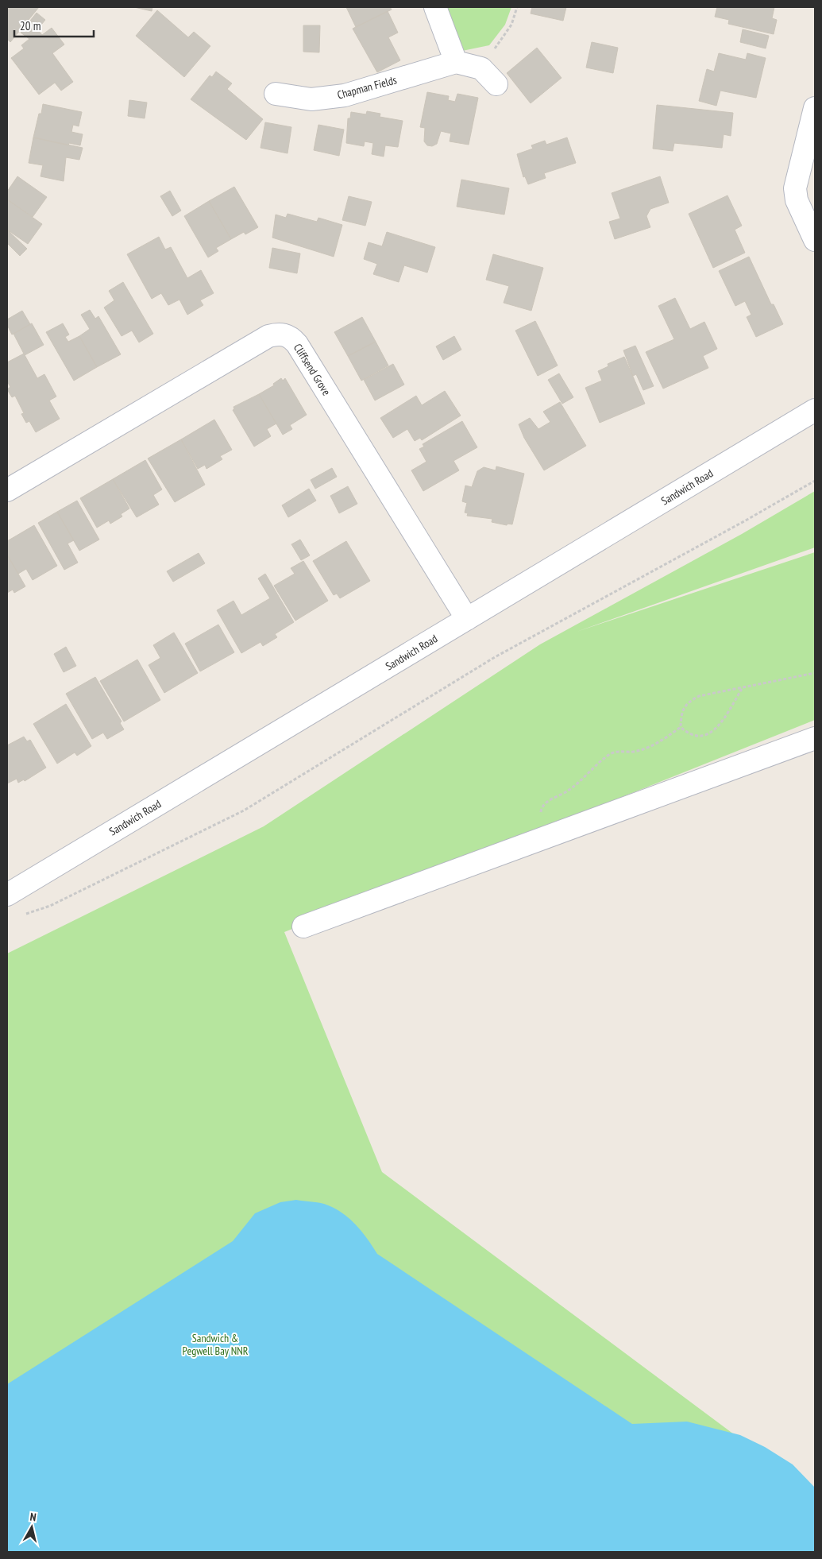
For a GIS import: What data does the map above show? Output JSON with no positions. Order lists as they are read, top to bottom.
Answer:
{
  "streets": {
    "street": ["Chapman Fields", "Cliffsend Grove", "Sandwich Road"]
  },
  "crossings": [
    ["Cliffsend Grove", "Sandwich Road"]
  ],
  "parks": ["Sandwich & Pegwell Bay NNR"],
  "scale_bar": "20 m",
  "north": "top"
}
